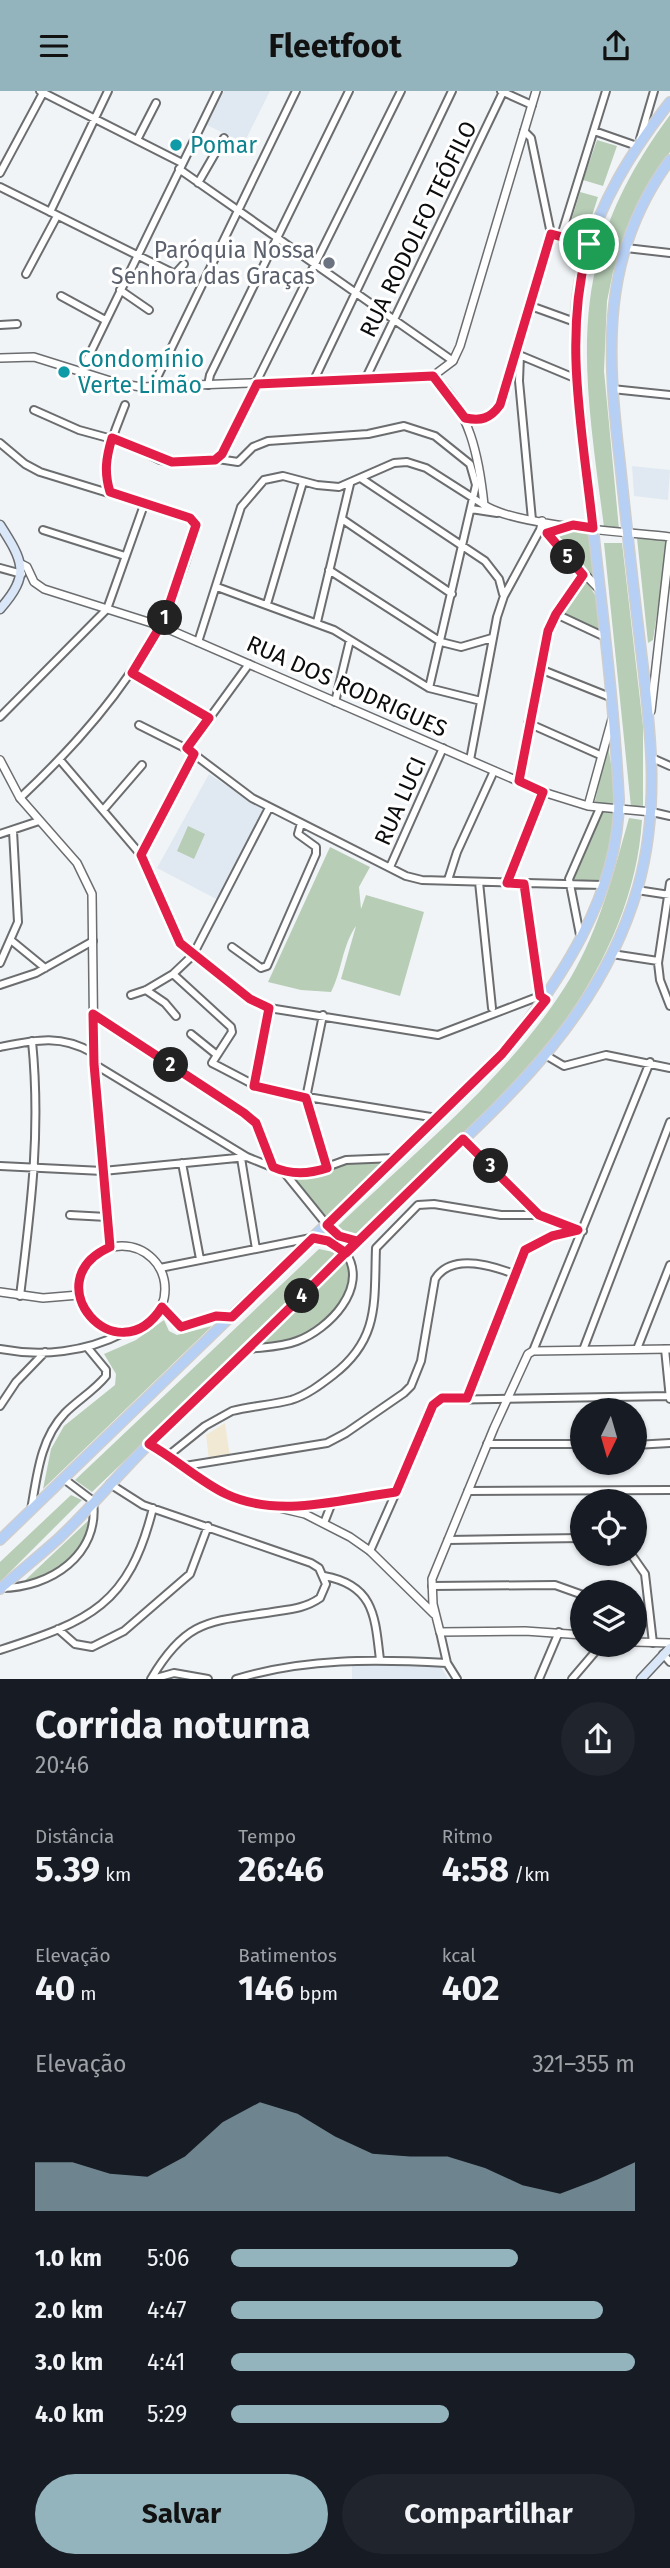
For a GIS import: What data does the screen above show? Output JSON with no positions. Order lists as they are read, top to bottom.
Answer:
{
  "streets": {
    "street": ["RUA RODOLFO TEÓFILO", "RUA DOS RODRIGUES", "RUA LUCI"]
  },
  "crossings": [
    ["RUA DOS RODRIGUES", "RUA LUCI"]
  ],
  "places": ["Pomar", "Paróquia Nossa Senhora das Graças", "Condomínio Verte Limão"],
  "north": "bottom",
  "page": {
    "header": "Fleetfoot",
    "pins": [
      "5",
      "1",
      "2",
      "3",
      "4"
    ],
    "heading": ["Corrida noturna", "20:46"],
    "stats": [
      ["Distância", "5.39 km"],
      ["Tempo", "26:46"],
      ["Ritmo", "4:58 /km"],
      ["Elevação", "40 m"],
      ["Batimentos", "146 bpm"],
      ["kcal", "402"]
    ],
    "chart": ["Elevação", "321–355 m"],
    "list": [
      {
        "name": "1.0 km",
        "note": "5:06"
      },
      {
        "name": "2.0 km",
        "note": "4:47"
      },
      {
        "name": "3.0 km",
        "note": "4:41"
      },
      {
        "name": "4.0 km",
        "note": "5:29"
      }
    ],
    "buttons": ["Salvar", "Compartilhar"]
  }
}
